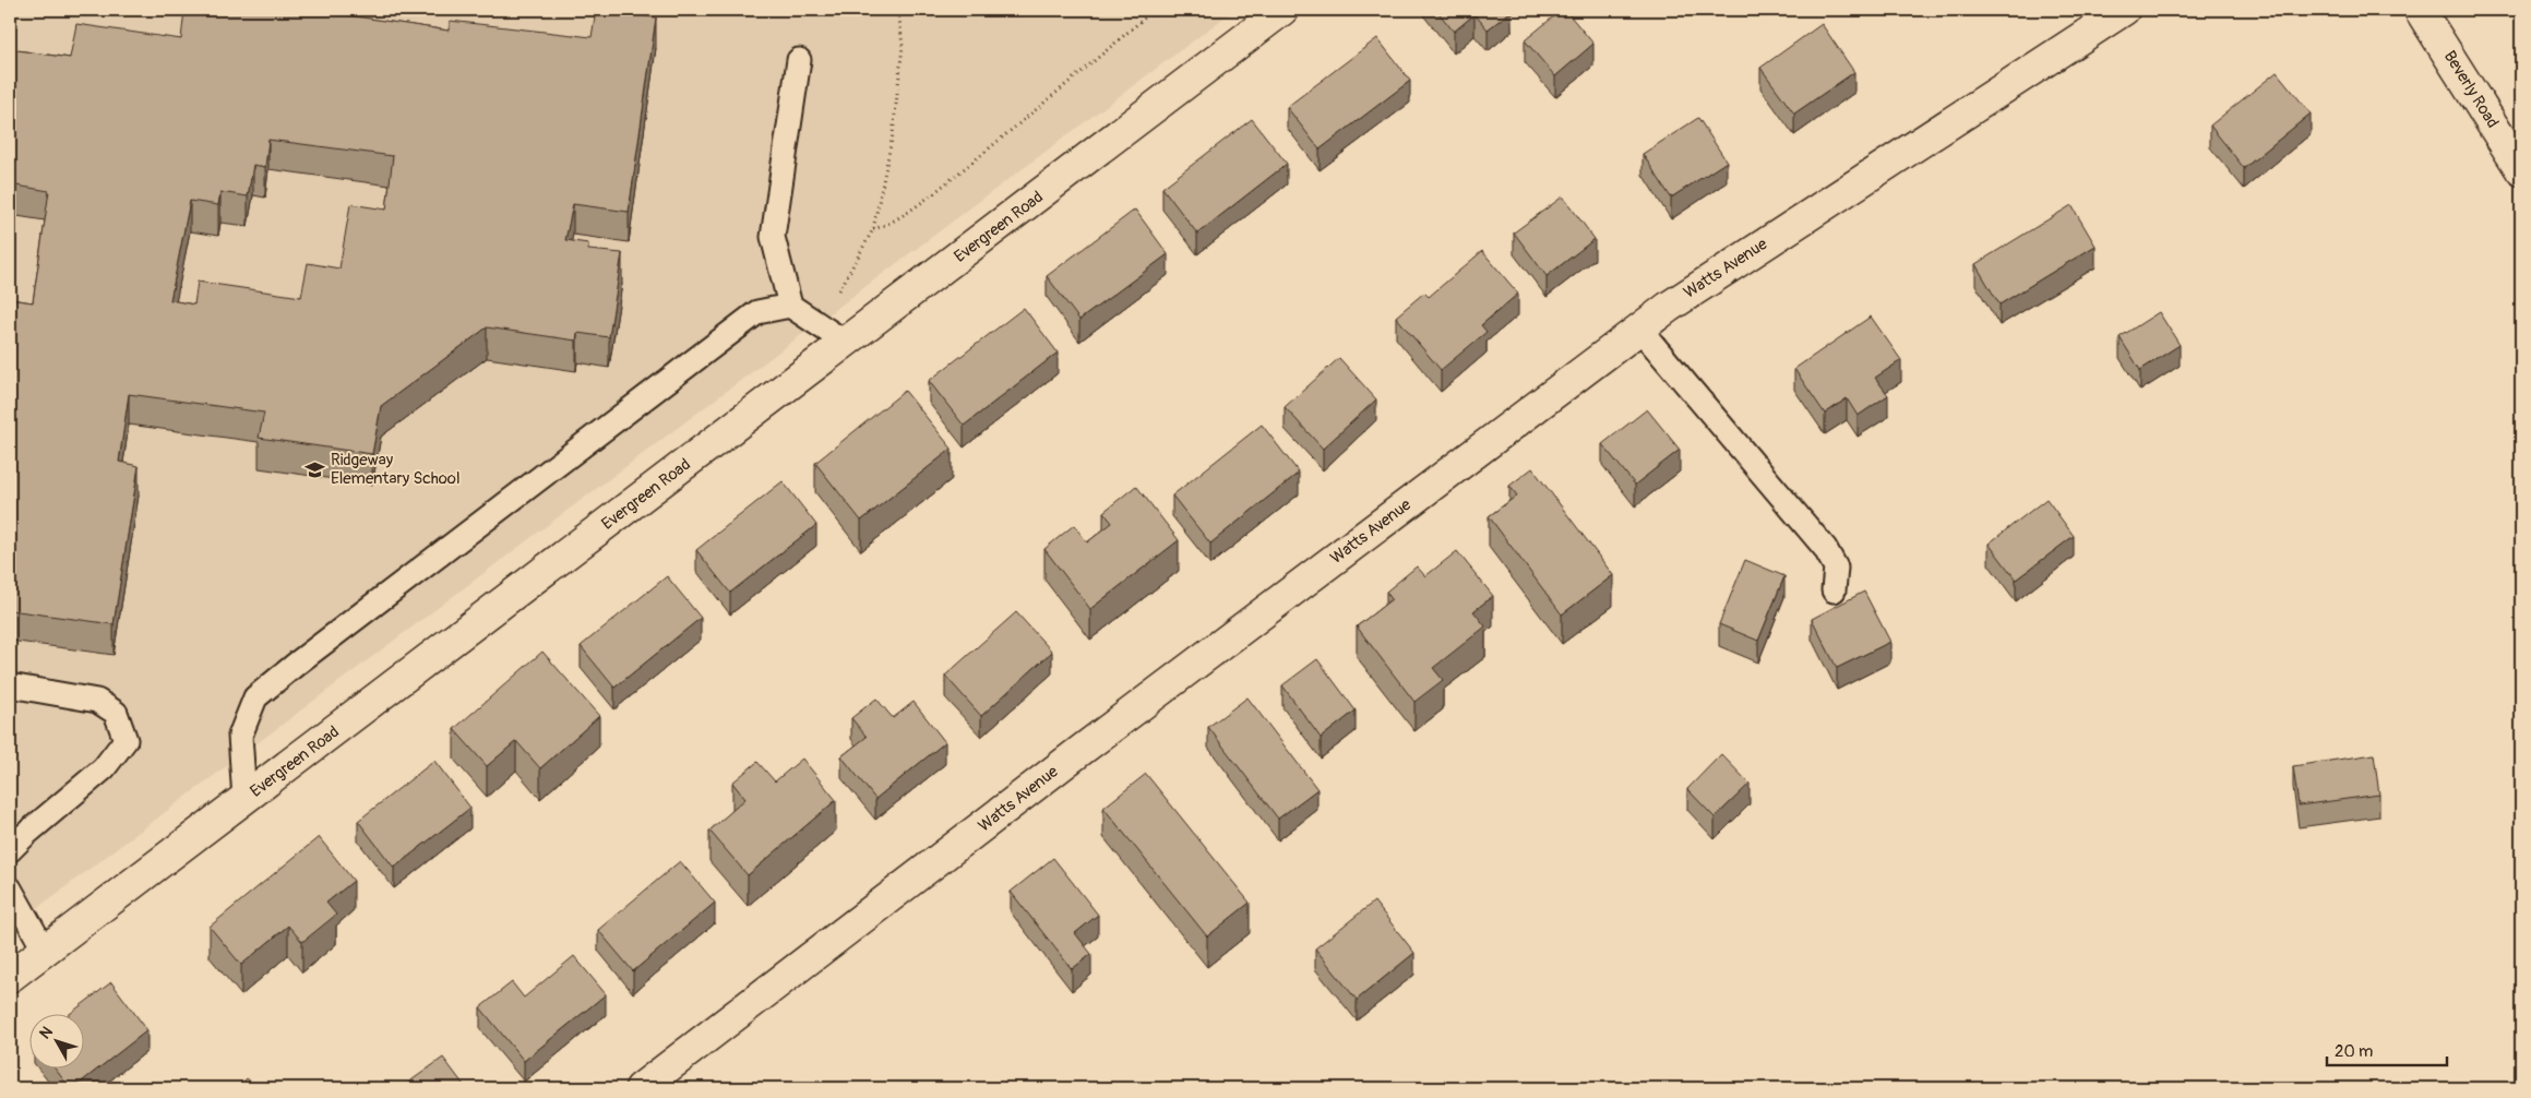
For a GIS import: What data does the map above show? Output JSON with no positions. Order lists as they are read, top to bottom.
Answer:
{
  "streets": {
    "street": ["Beverly Road", "Evergreen Road", "Watts Avenue"]
  },
  "places": {
    "school or university": ["Ridgeway Elementary School"]
  },
  "scale_bar": "20 m",
  "north": "top left"
}
